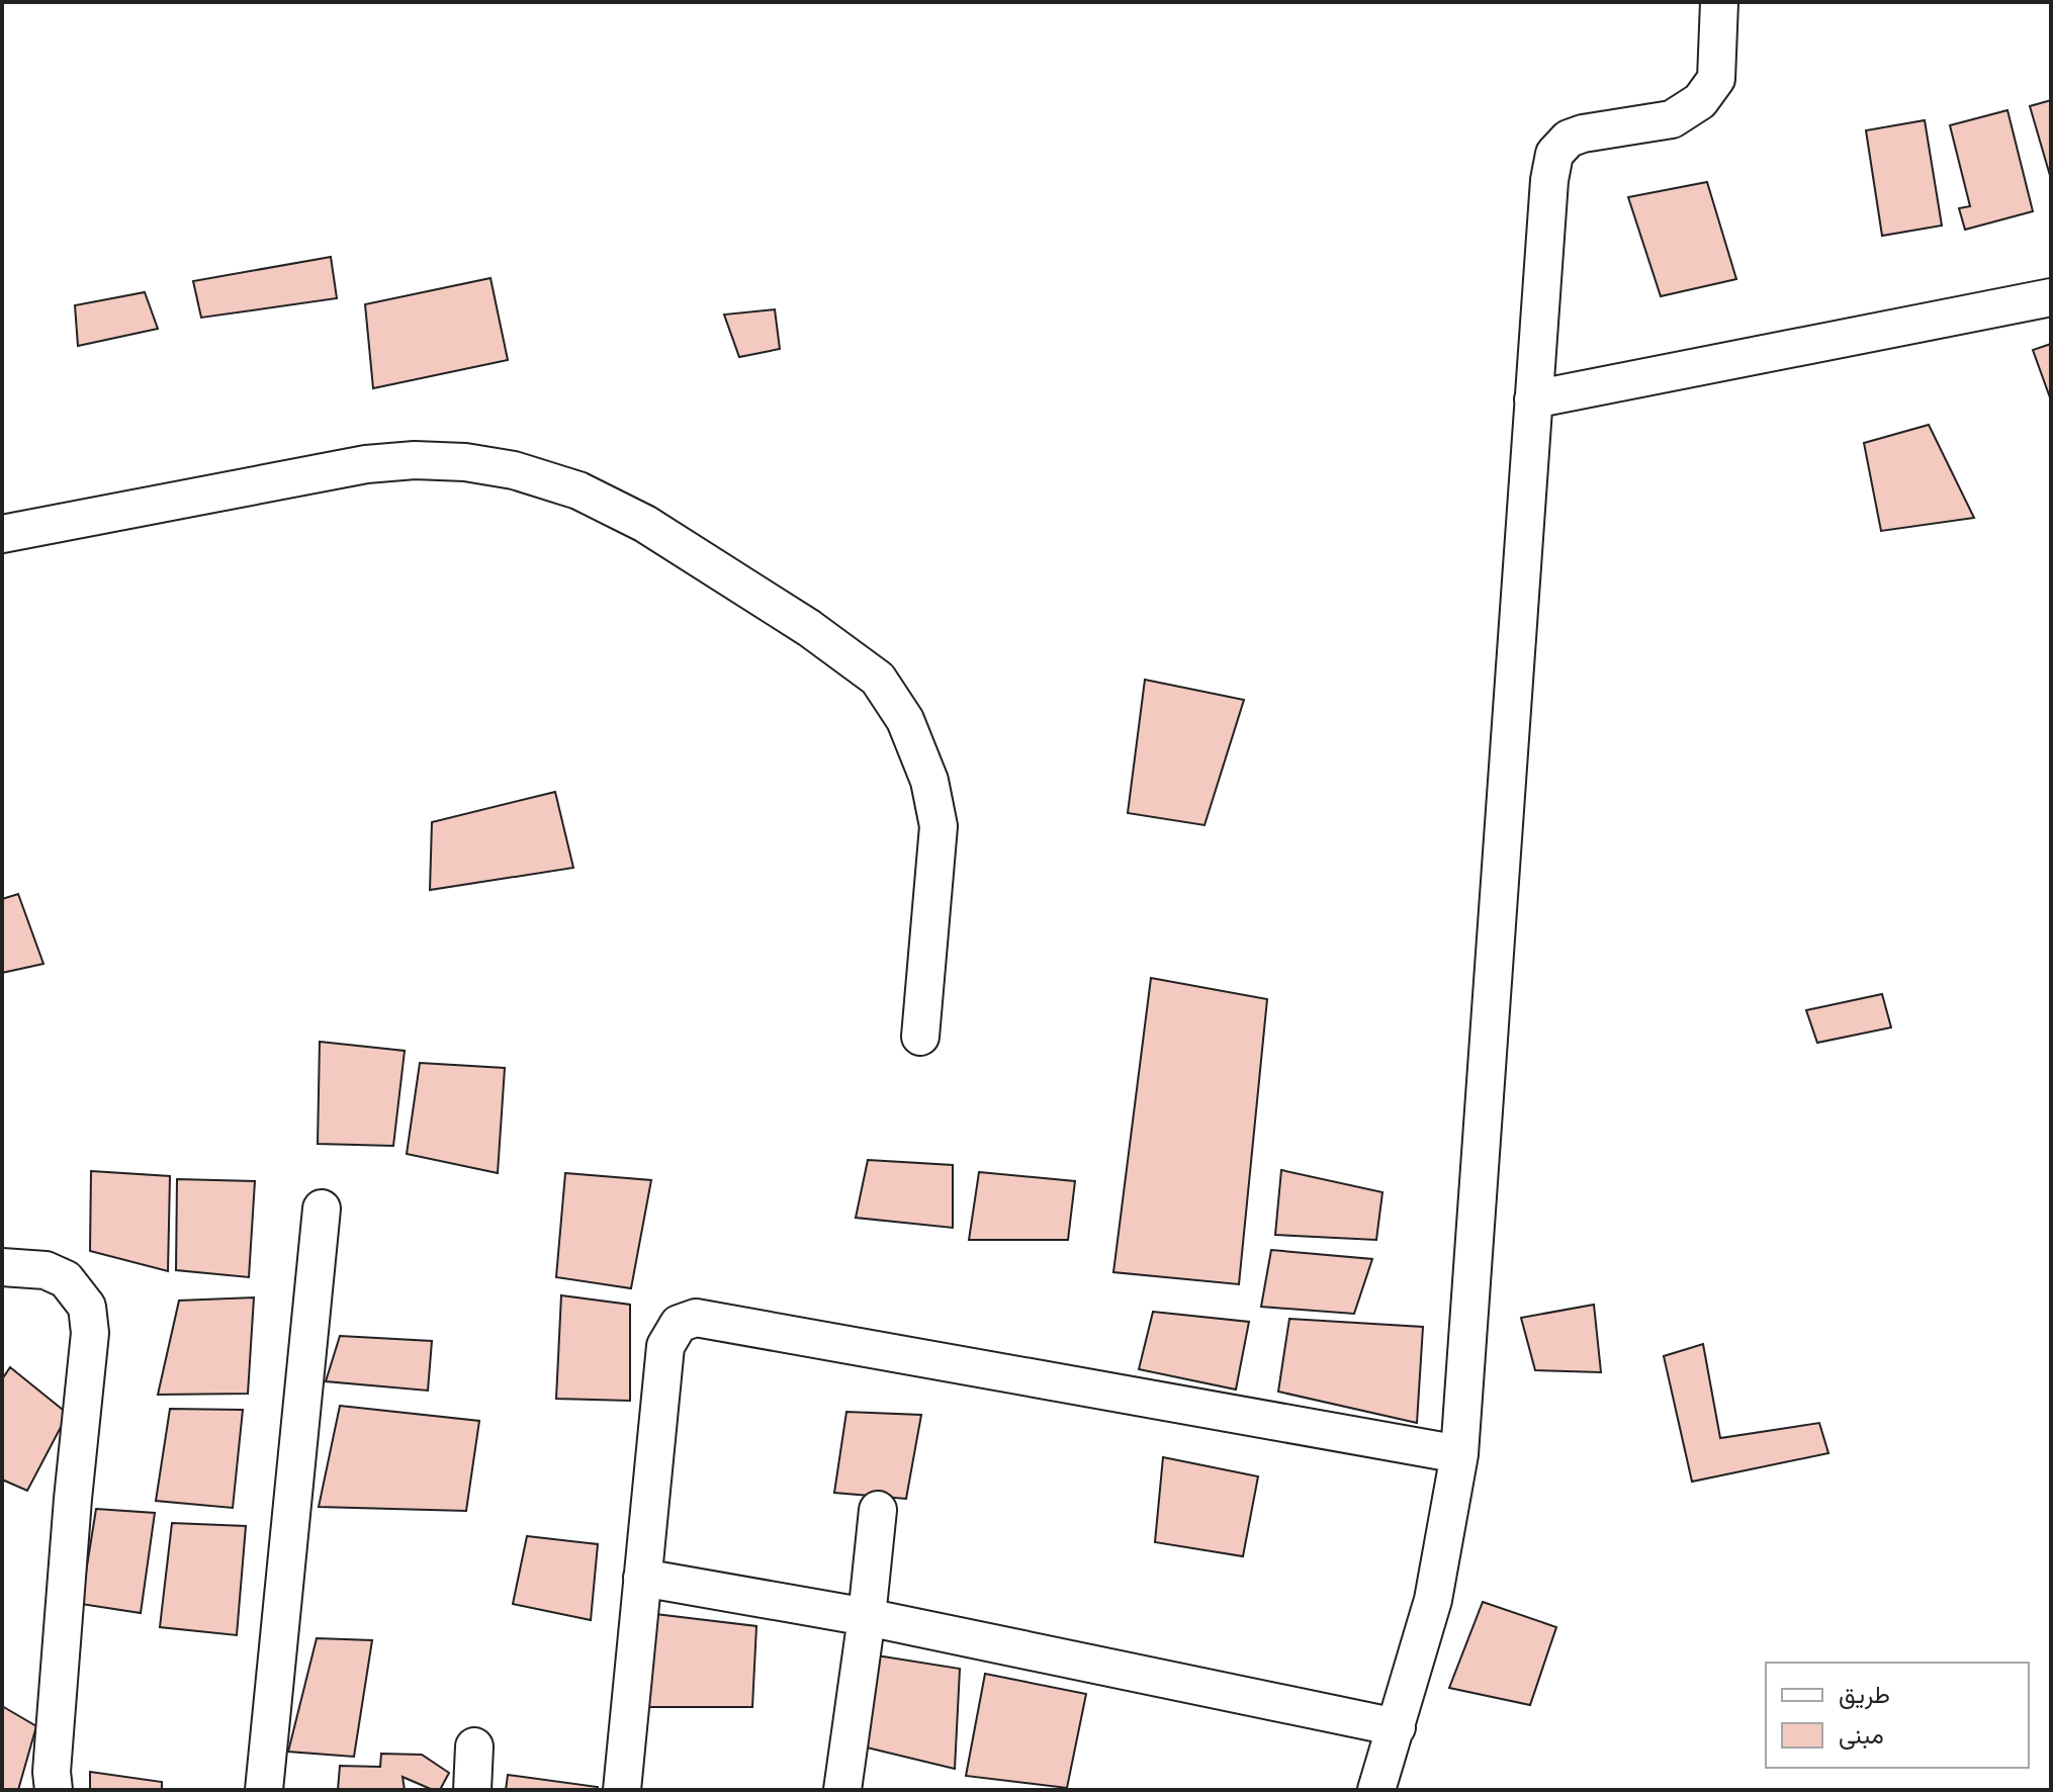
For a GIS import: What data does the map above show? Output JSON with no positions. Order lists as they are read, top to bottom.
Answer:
{
  "legend": ["طريق", "مبنى"]
}
